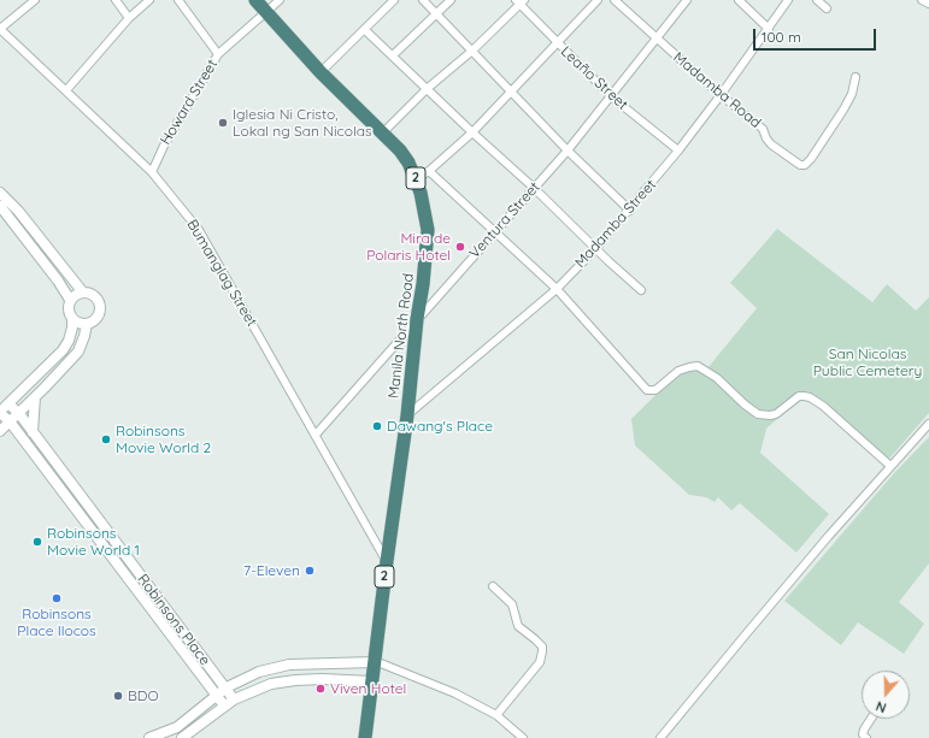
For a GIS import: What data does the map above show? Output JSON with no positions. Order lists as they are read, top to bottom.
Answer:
{
  "streets": {
    "highway": ["2", "Manila North Road"],
    "street": [
      "Leaño Street",
      "Madamba Road",
      "Howard Street",
      "Ventura Street",
      "Madamba Street",
      "Bumanglag Street",
      "Robinsons Place"
    ]
  },
  "crossings": [
    ["Leaño Street", "Ventura Street"],
    ["Leaño Street", "Madamba Street"],
    ["Madamba Road", "Ventura Street"],
    ["Madamba Road", "Madamba Street"],
    ["Howard Street", "Bumanglag Street"],
    ["Howard Street", "Manila North Road"],
    ["Ventura Street", "Bumanglag Street"],
    ["Ventura Street", "Manila North Road"],
    ["Madamba Street", "Manila North Road"],
    ["Bumanglag Street", "Manila North Road"]
  ],
  "parks": ["San Nicolas Public Cemetery"],
  "places": [
    "Iglesia Ni Cristo, Lokal ng San Nicolas",
    "Mira de Polaris Hotel",
    "Dawang's Place",
    "Robinsons Movie World 2",
    "Robinsons Movie World 1",
    "7-Eleven",
    "Robinsons Place Ilocos",
    "Viven Hotel",
    "BDO"
  ],
  "scale_bar": "100 m",
  "north": "bottom"
}
